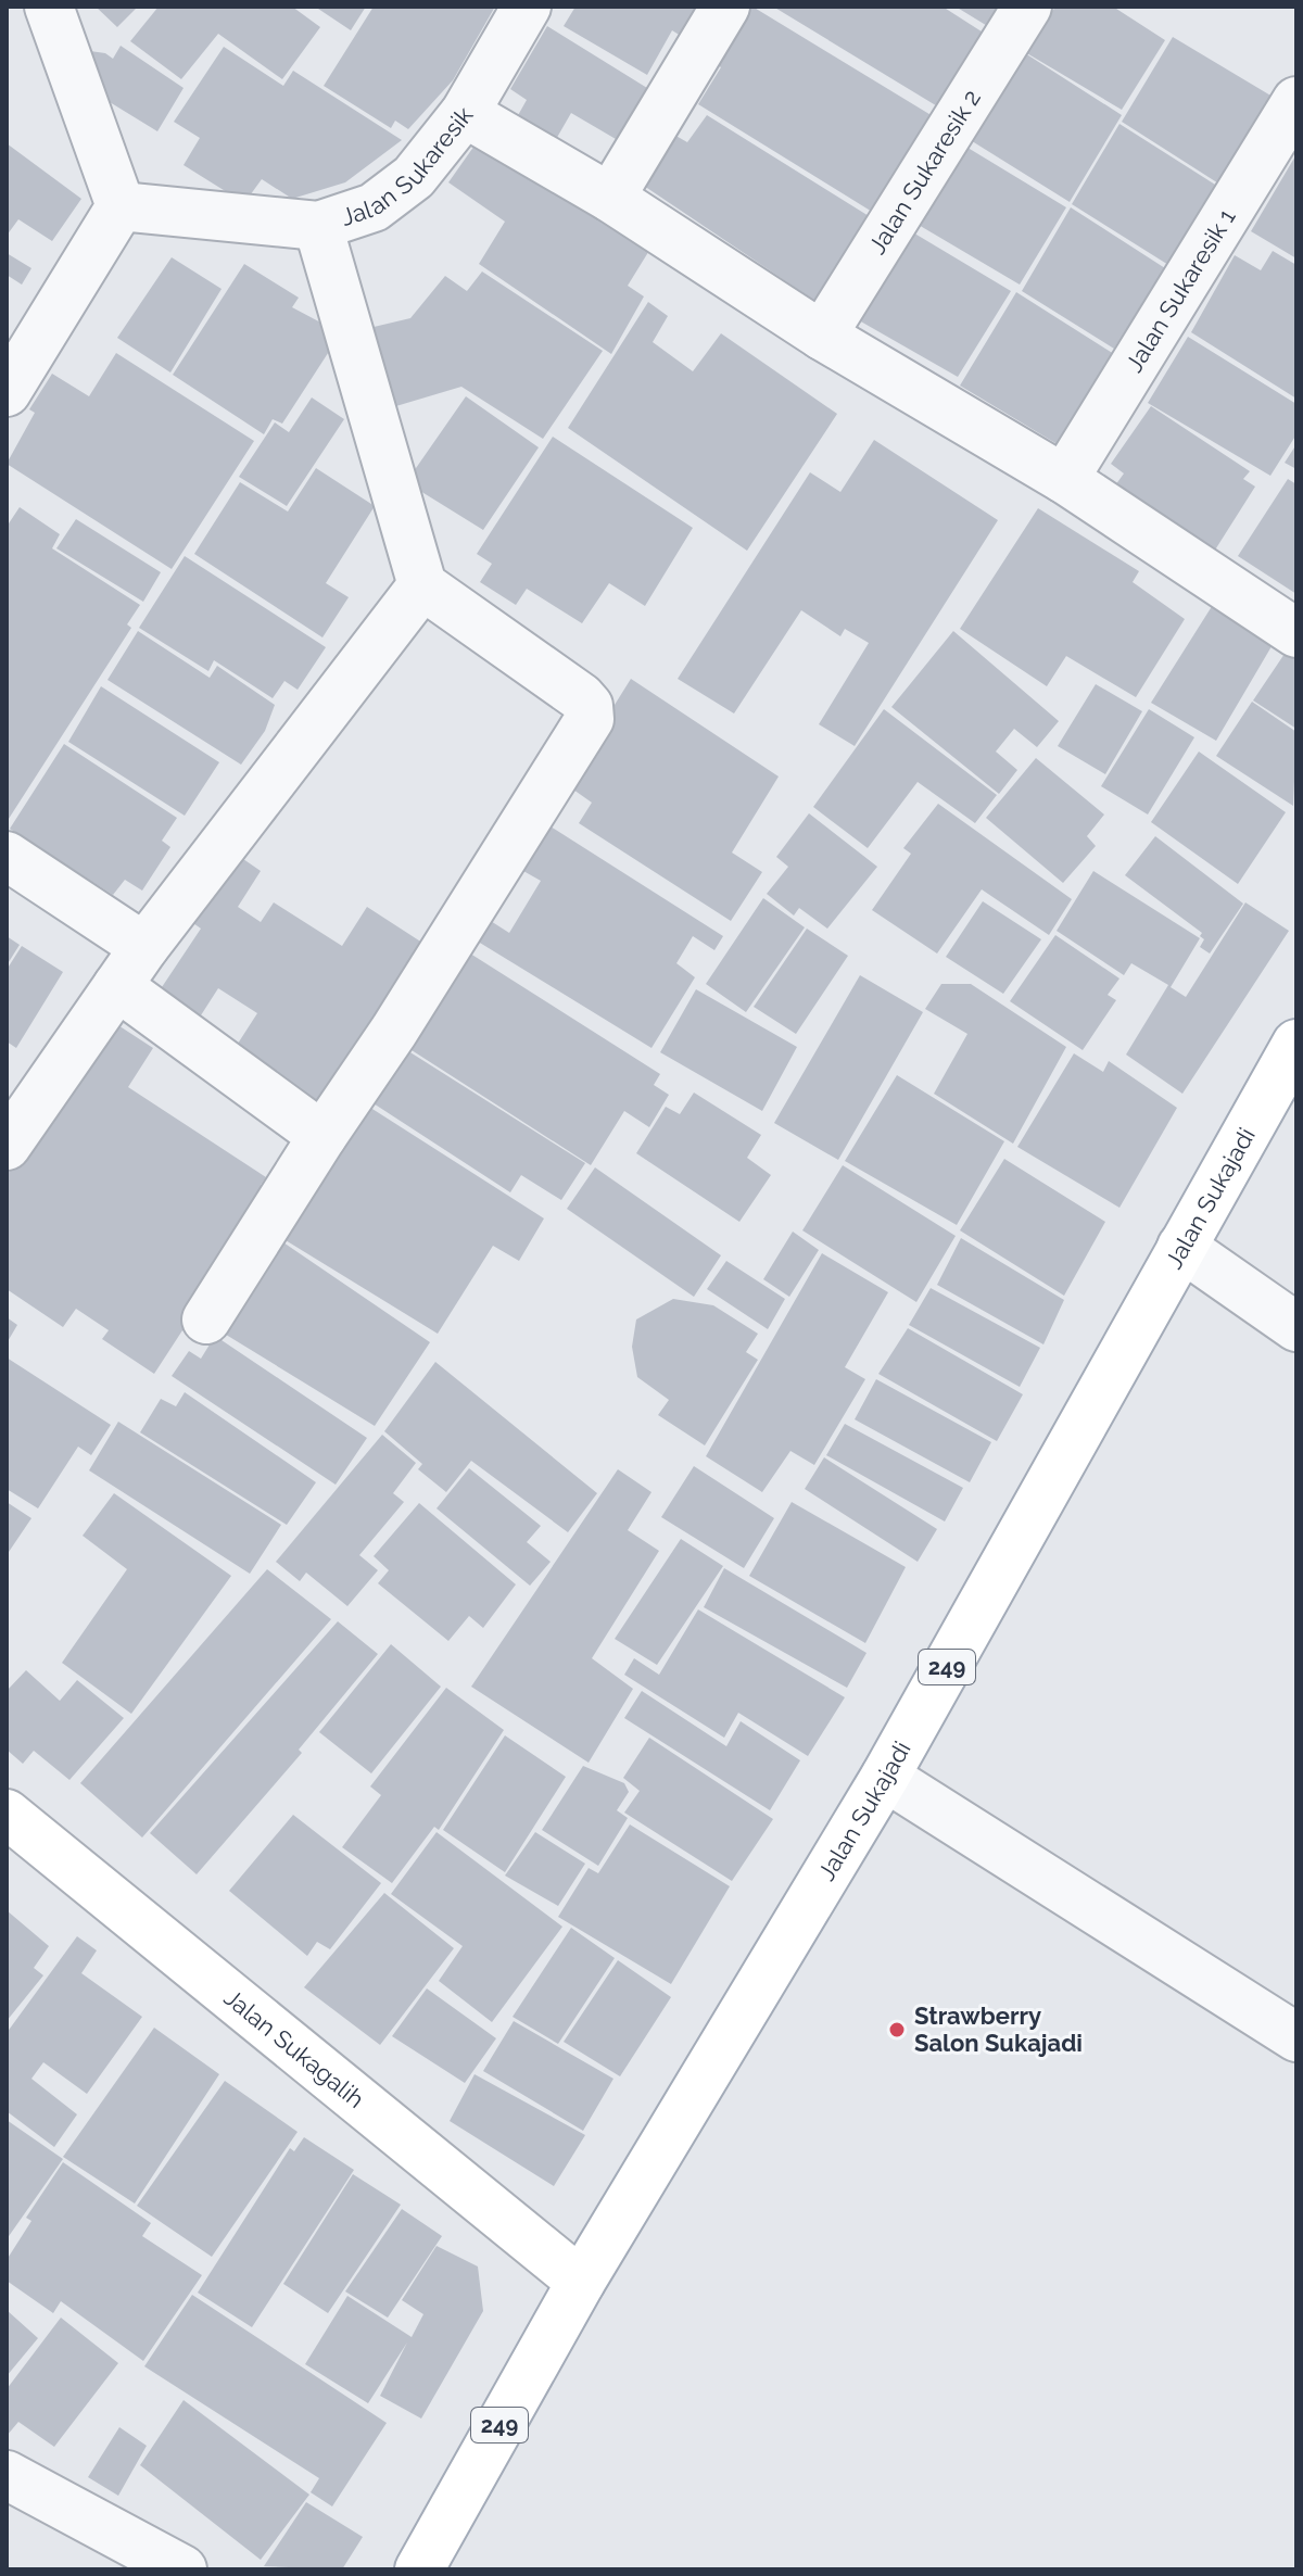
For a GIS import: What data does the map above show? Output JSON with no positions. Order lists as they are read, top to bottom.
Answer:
{
  "streets": {
    "main road": ["Jalan Sukajadi", "249", "Jalan Sukagalih"],
    "street": ["Jalan Sukaresik", "Jalan Sukaresik 2", "Jalan Sukaresik 1"]
  },
  "crossings": [
    ["Jalan Sukajadi", "Jalan Sukagalih"]
  ],
  "places": ["Strawberry Salon Sukajadi"]
}
